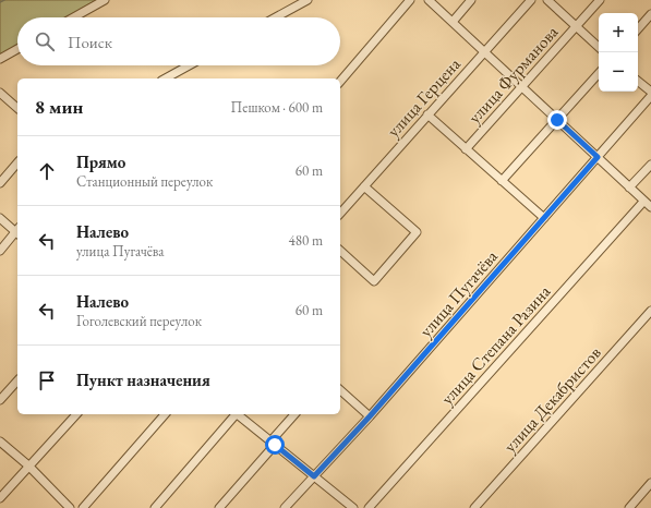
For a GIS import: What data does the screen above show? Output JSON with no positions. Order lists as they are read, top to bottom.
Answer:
{
  "streets": {
    "street": [
      "улица Фурманова",
      "улица Герцена",
      "улица Пугачёва",
      "улица Степана Разина",
      "улица Декабристов"
    ]
  },
  "page": {
    "map_buttons": ["+", "−"],
    "search": "Поиск",
    "heading": ["8 мин", "Пешком · 600 m"],
    "list": [
      ["Прямо", "Станционный переулок", "60 m"],
      ["Налево", "улица Пугачёва", "480 m"],
      ["Налево", "Гоголевский переулок", "60 m"],
      "Пункт назначения"
    ]
  }
}
